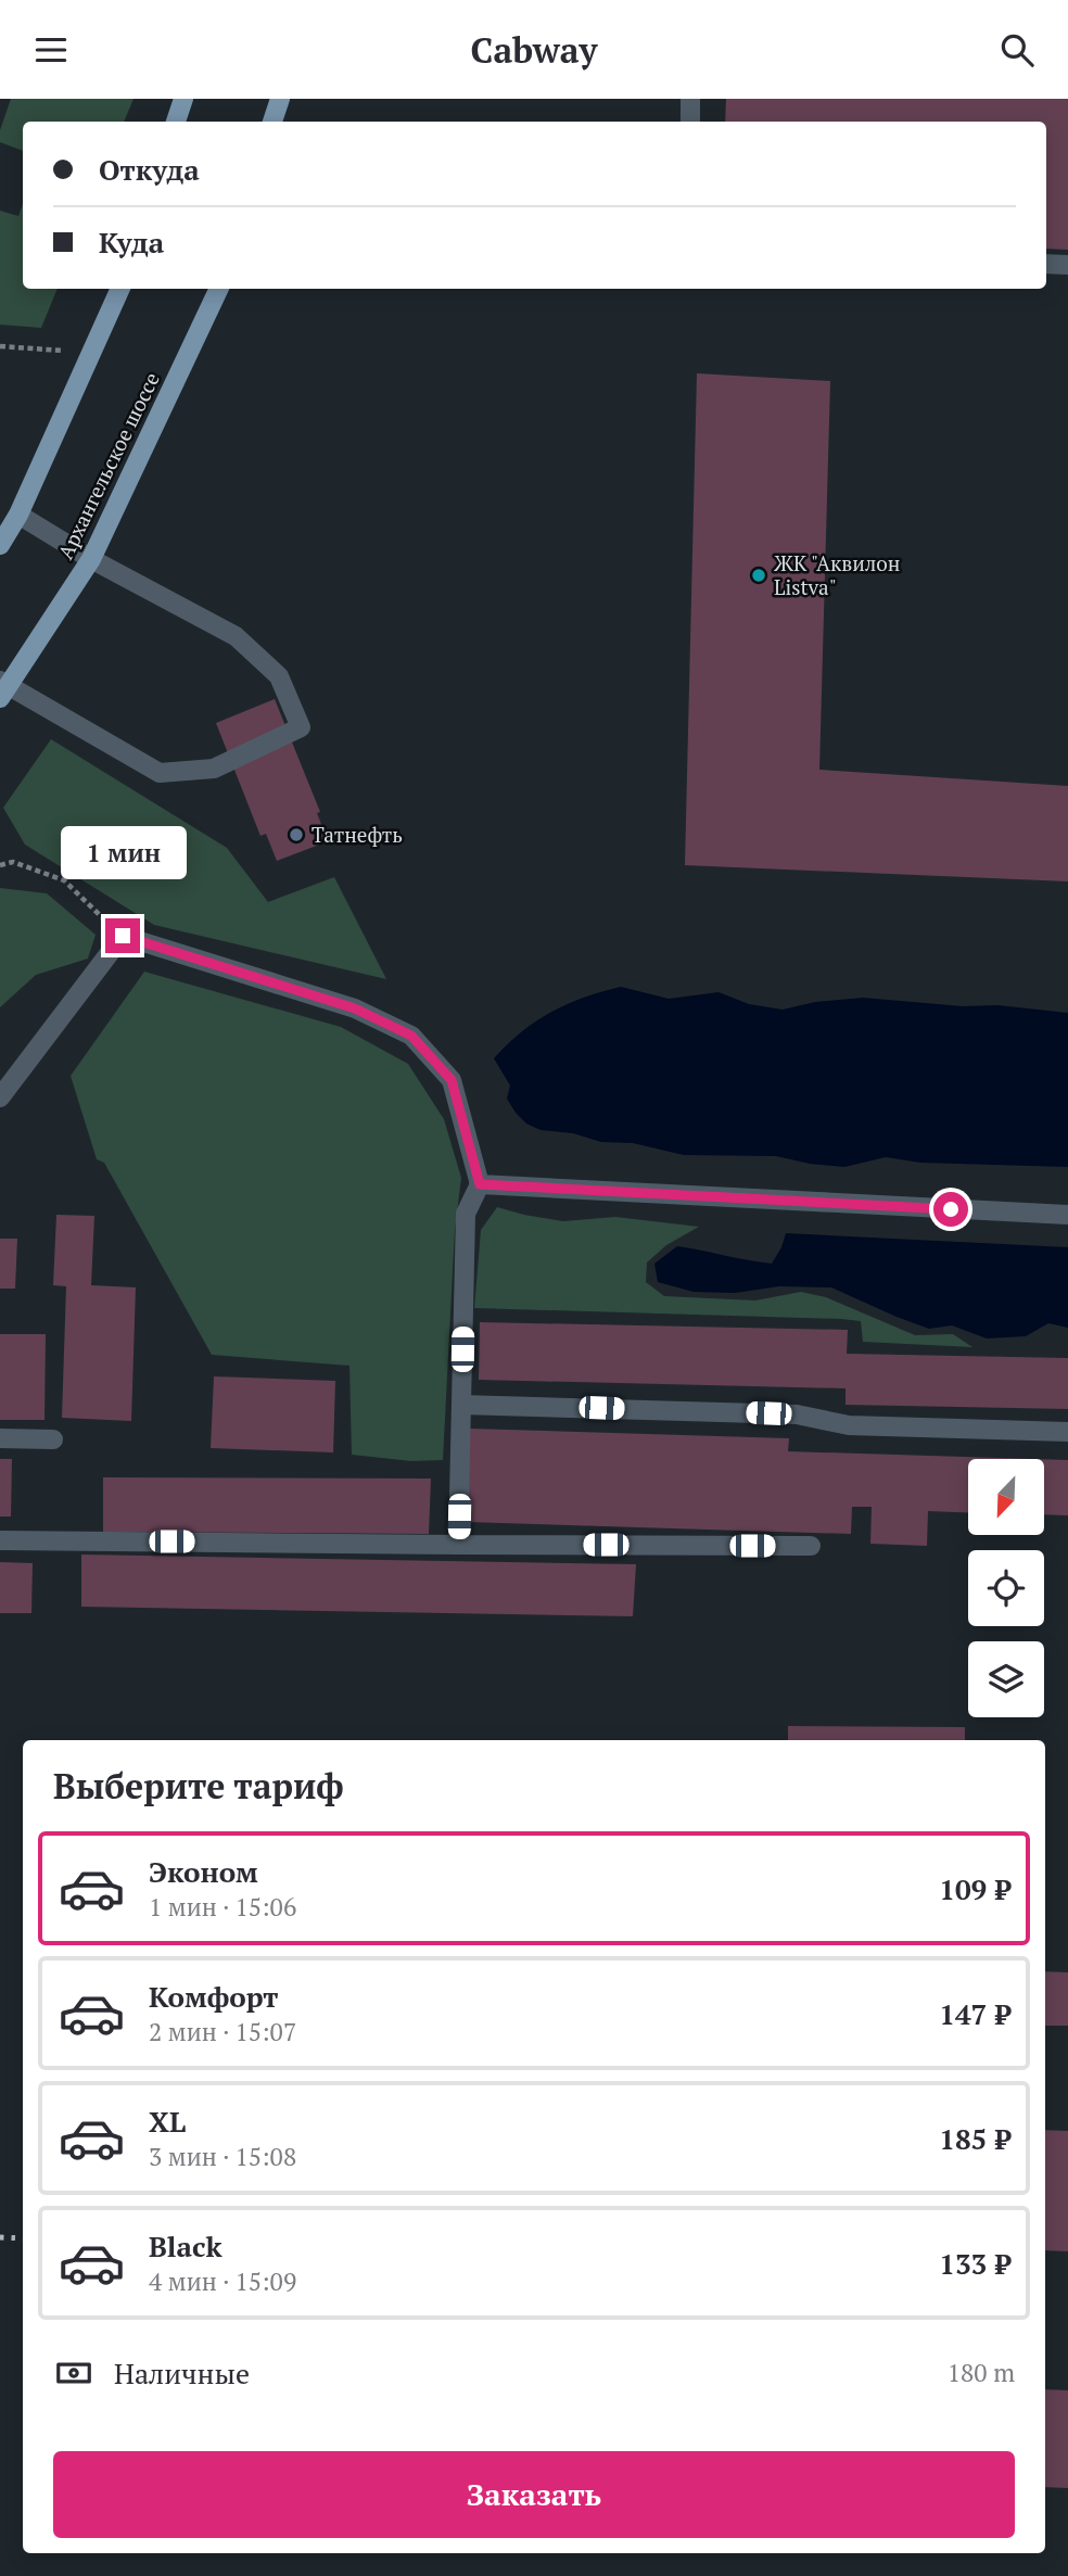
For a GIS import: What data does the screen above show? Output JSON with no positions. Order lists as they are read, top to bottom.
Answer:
{
  "streets": {
    "main road": ["Архангельское шоссе"]
  },
  "places": ["ЖК \"Аквилон Listva\"", "Татнефть"],
  "north": "bottom left",
  "page": {
    "header": "Cabway",
    "banner": ["Откуда", "Куда"],
    "bubble": "1 мин",
    "heading": "Выберите тариф",
    "list": [
      {
        "name": "Эконом",
        "note": "1 мин · 15:06",
        "value": "109 ₽"
      },
      {
        "name": "Комфорт",
        "note": "2 мин · 15:07",
        "value": "147 ₽"
      },
      {
        "name": "XL",
        "note": "3 мин · 15:08",
        "value": "185 ₽"
      },
      {
        "name": "Black",
        "note": "4 мин · 15:09",
        "value": "133 ₽"
      }
    ],
    "pay": ["Наличные", "180 m"],
    "buttons": "Заказать"
  }
}
